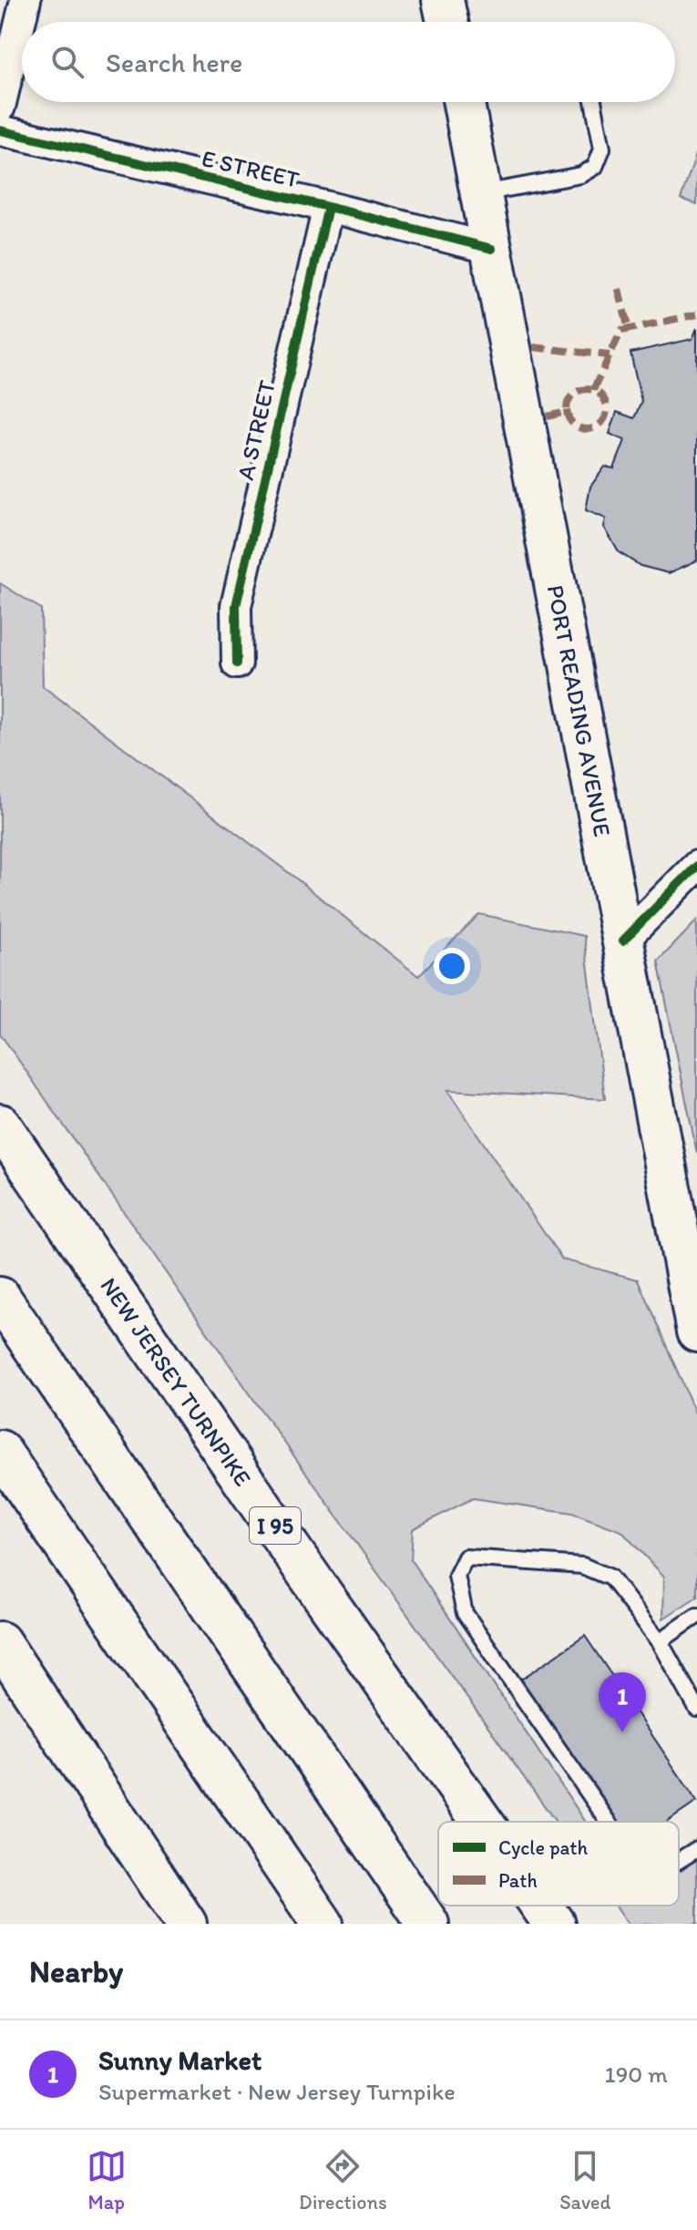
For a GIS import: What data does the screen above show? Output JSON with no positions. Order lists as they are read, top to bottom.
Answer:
{
  "streets": {
    "main road": ["PORT READING AVENUE", "NEW JERSEY TURNPIKE", "I 95"],
    "street": ["E STREET", "A STREET"]
  },
  "crossings": [
    ["E STREET", "A STREET"],
    ["E STREET", "PORT READING AVENUE"]
  ],
  "legend": ["Cycle path", "Path"],
  "page": {
    "search": "Search here",
    "pins": "1",
    "heading": "Nearby",
    "list": [
      {
        "mark": "1",
        "name": "Sunny Market",
        "note": "Supermarket · New Jersey Turnpike",
        "value": "190 m"
      }
    ],
    "nav": ["Map", "Directions", "Saved"]
  }
}
